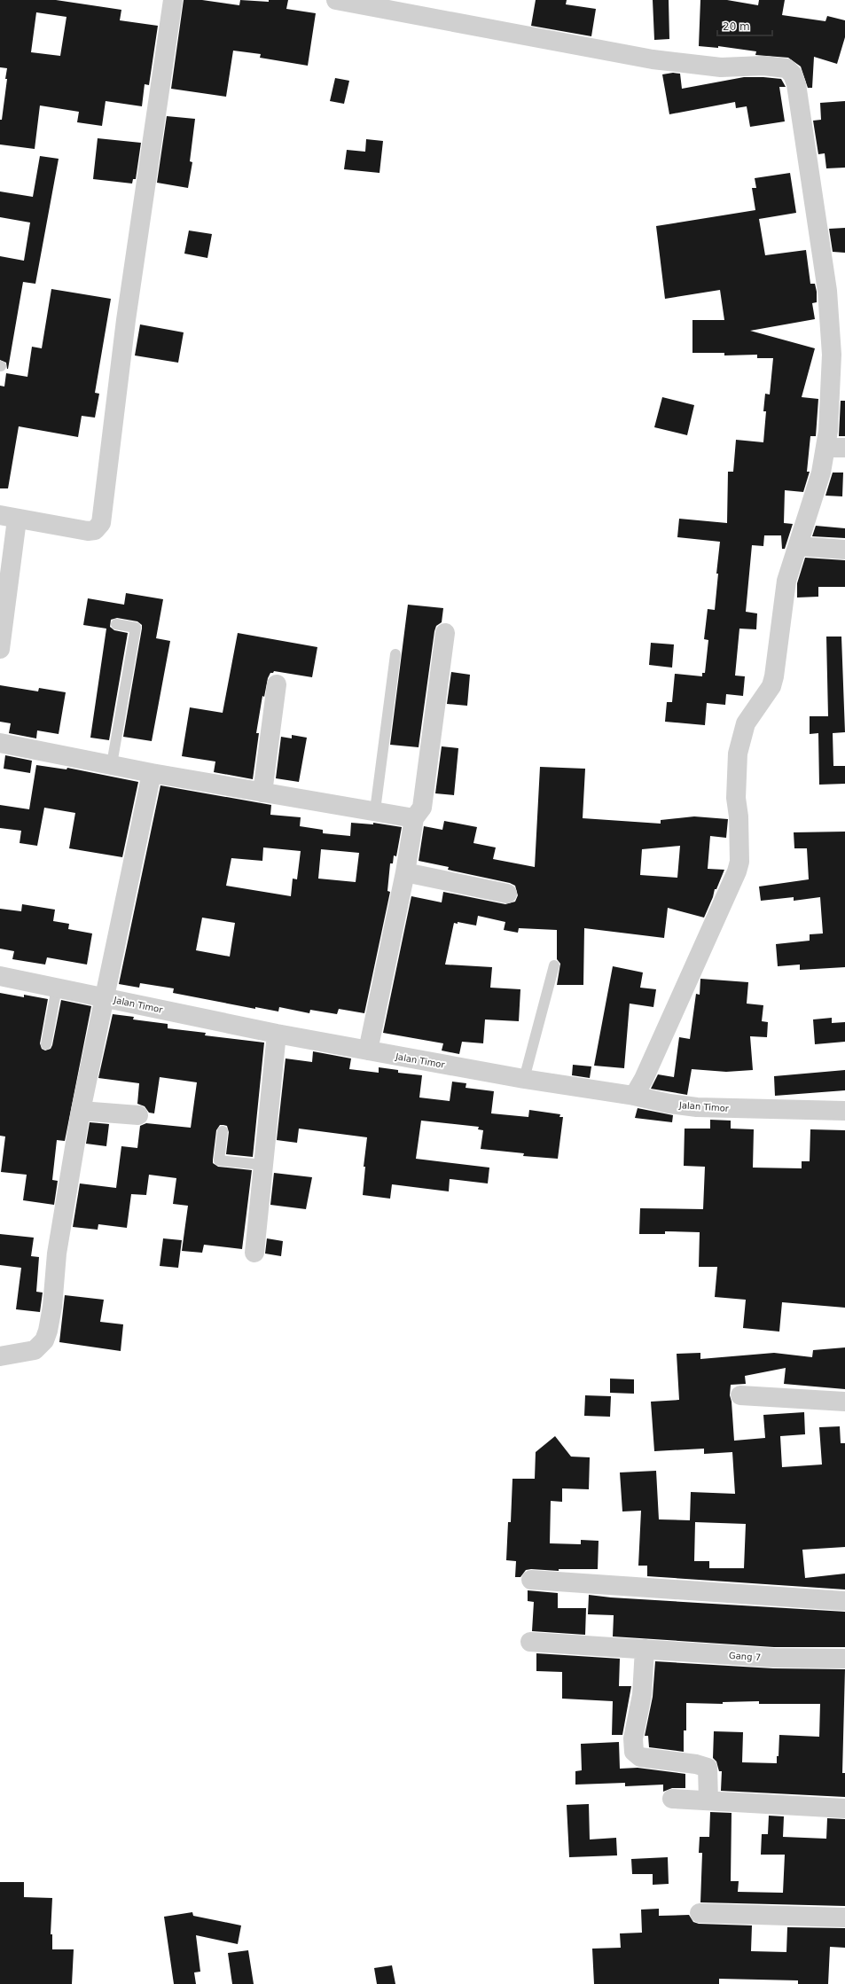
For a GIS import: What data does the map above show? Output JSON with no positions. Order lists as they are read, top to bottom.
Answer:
{
  "streets": {
    "street": ["Jalan Timor", "Gang 7"]
  },
  "scale_bar": "20 m"
}
